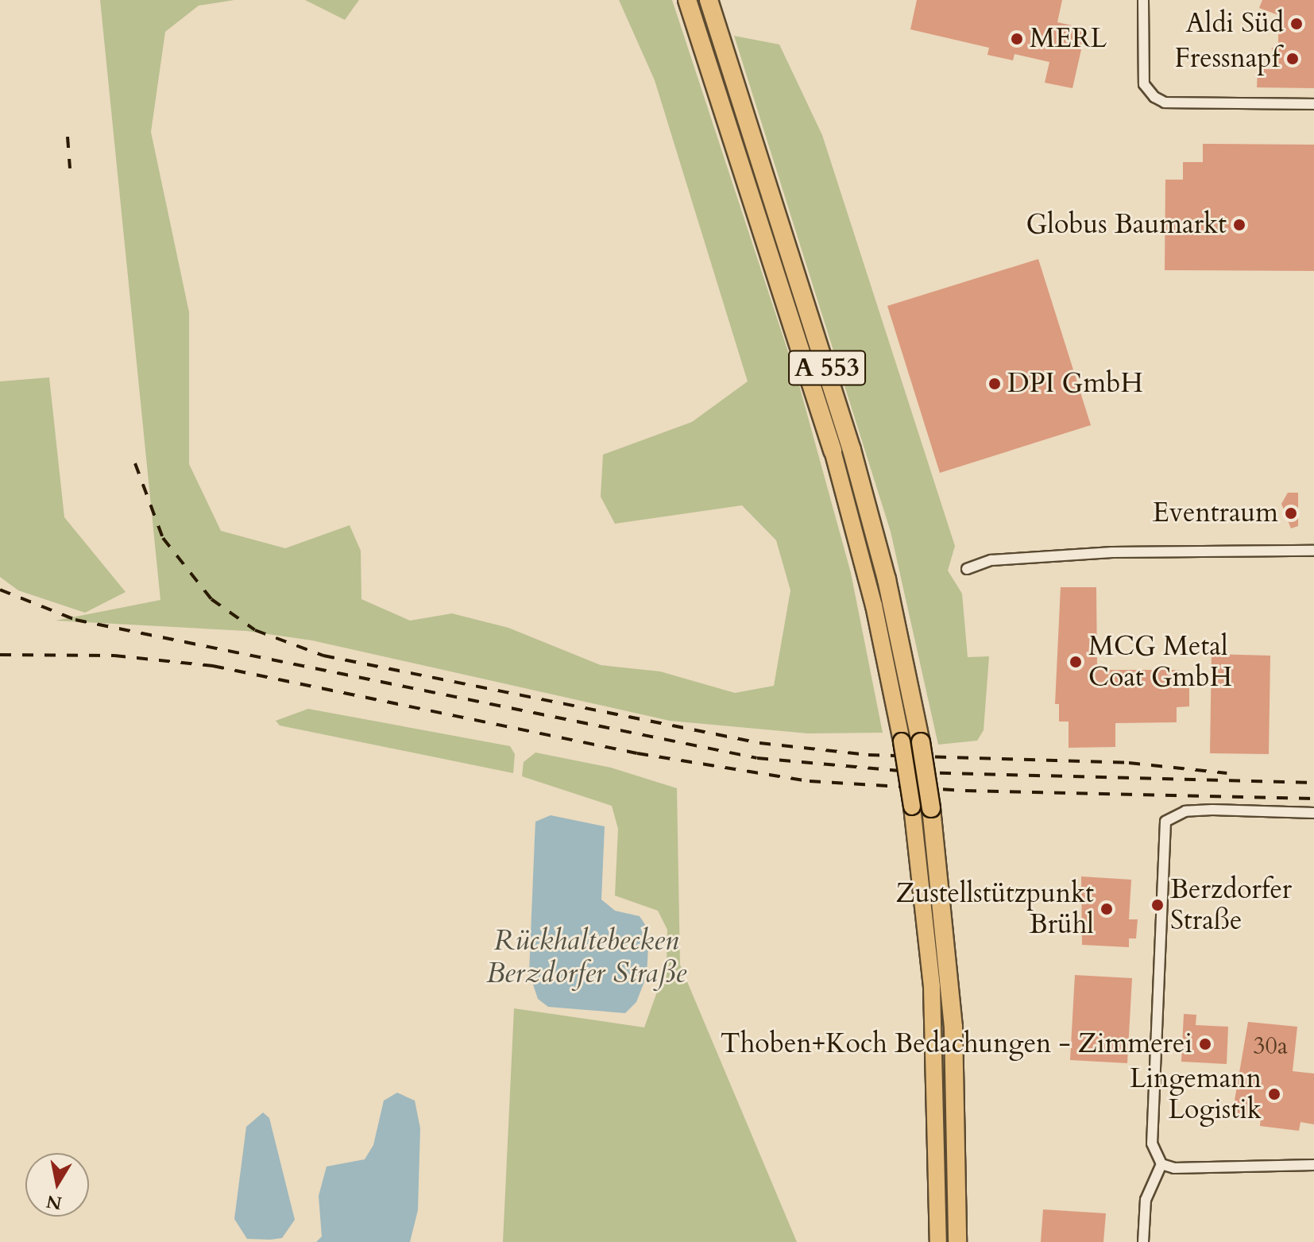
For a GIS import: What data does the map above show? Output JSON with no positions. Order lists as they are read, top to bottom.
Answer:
{
  "streets": {
    "highway": ["A 553"]
  },
  "water": ["Rückhaltebecken Berzdorfer Straße"],
  "places": [
    "Aldi Süd",
    "MERL",
    "Fressnapf",
    "Globus Baumarkt",
    "DPI GmbH",
    "Eventraum",
    "MCG Metal Coat GmbH",
    "Berzdorfer Straße",
    "Zustellstützpunkt Brühl",
    "Thoben+Koch Bedachungen - Zimmerei",
    "Lingemann Logistik"
  ],
  "house_numbers": ["30a"],
  "north": "bottom"
}
